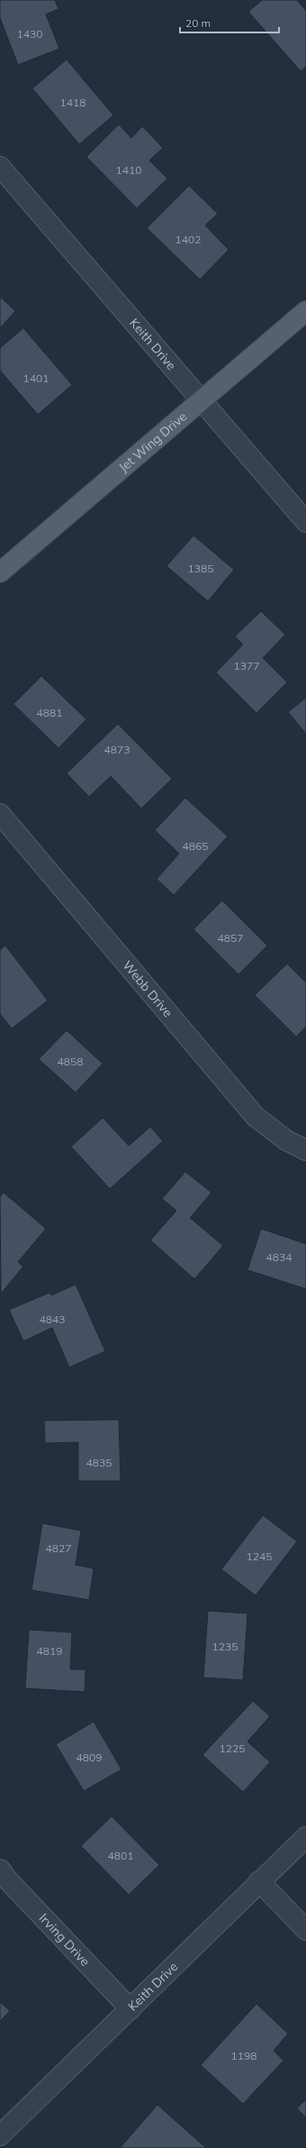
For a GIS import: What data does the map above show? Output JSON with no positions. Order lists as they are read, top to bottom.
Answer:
{
  "streets": {
    "main road": ["Jet Wing Drive"],
    "street": ["Keith Drive", "Webb Drive", "Irving Drive"]
  },
  "crossings": [
    ["Keith Drive", "Jet Wing Drive"],
    ["Keith Drive", "Irving Drive"]
  ],
  "house_numbers": [
    "1430",
    "1418",
    "1410",
    "1402",
    "1401",
    "1385",
    "1377",
    "4881",
    "4873",
    "4865",
    "4857",
    "4858",
    "4834",
    "4843",
    "4835",
    "4827",
    "1245",
    "1235",
    "4819",
    "1225",
    "4809",
    "4801",
    "1198"
  ],
  "scale_bar": "20 m"
}
